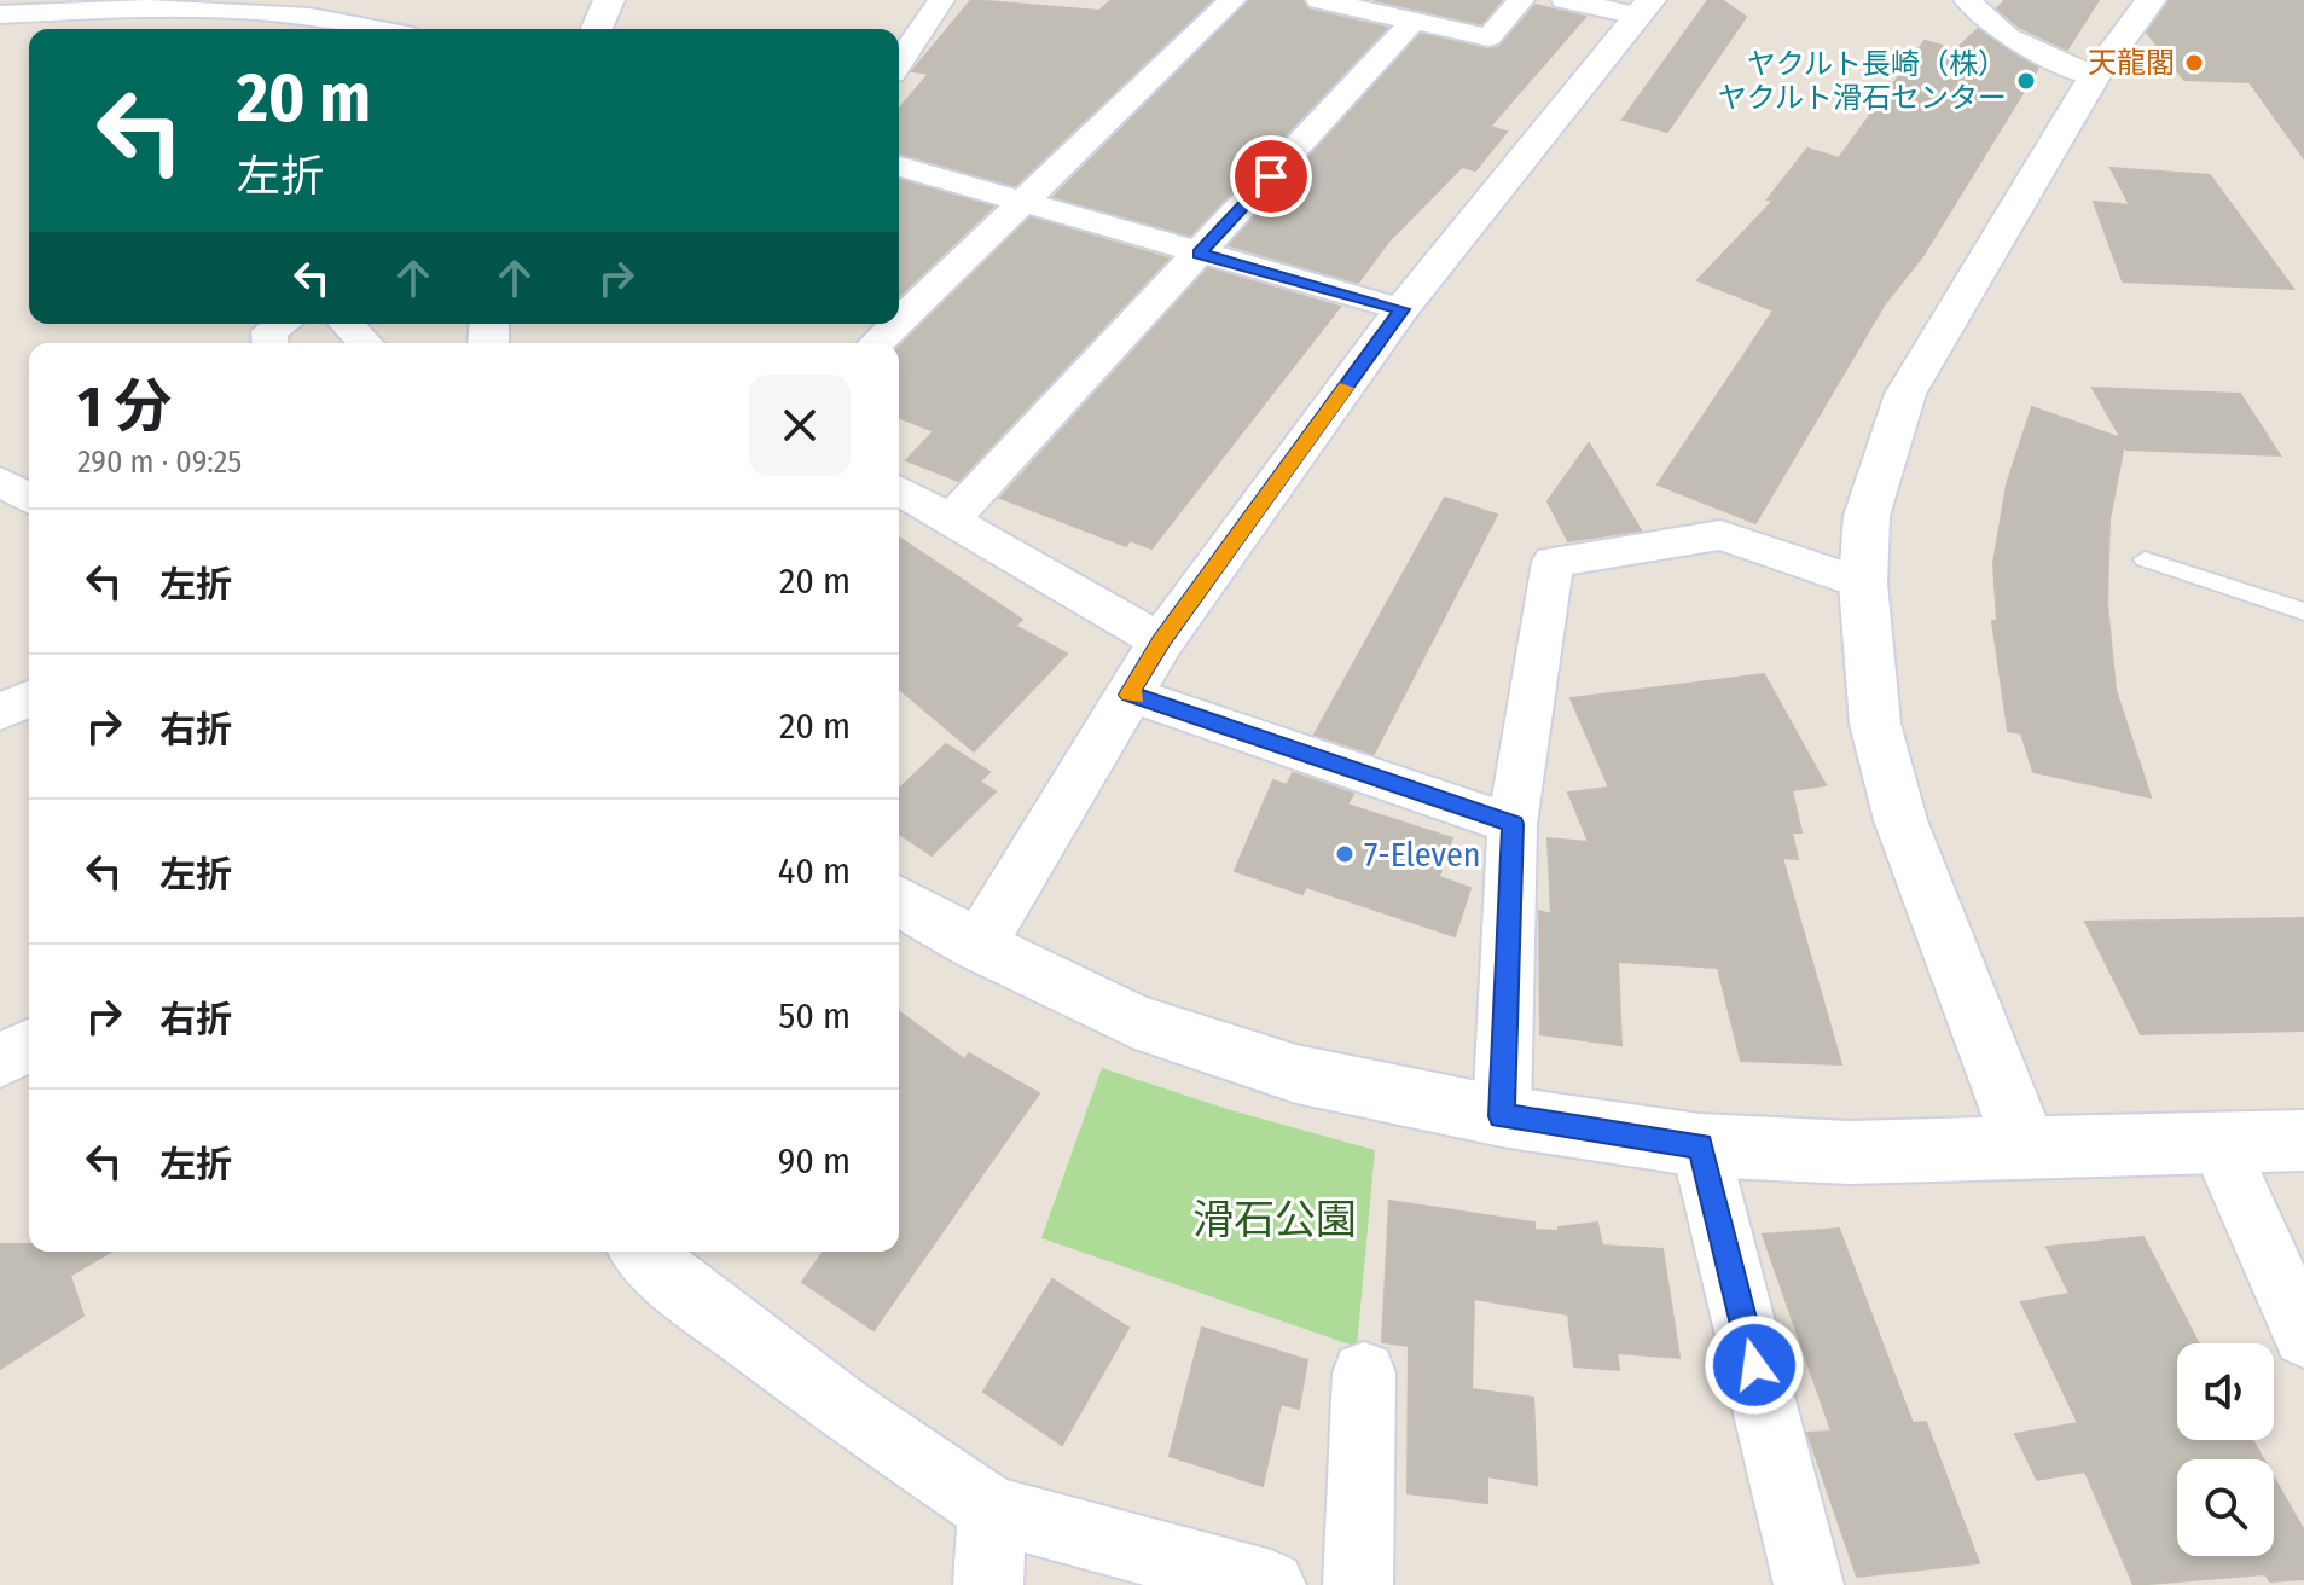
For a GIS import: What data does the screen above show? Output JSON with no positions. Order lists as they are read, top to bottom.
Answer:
{
  "parks": ["滑石公園"],
  "places": ["天龍閣", "ヤクルト長崎（株） ヤクルト滑石センター", "7-Eleven"],
  "page": {
    "turn": ["20 m", "左折"],
    "heading": ["1 分", "290 m · 09:25"],
    "list": [
      {
        "name": "左折",
        "value": "20 m"
      },
      {
        "name": "右折",
        "value": "20 m"
      },
      {
        "name": "左折",
        "value": "40 m"
      },
      {
        "name": "右折",
        "value": "50 m"
      },
      {
        "name": "左折",
        "value": "90 m"
      }
    ]
  }
}
